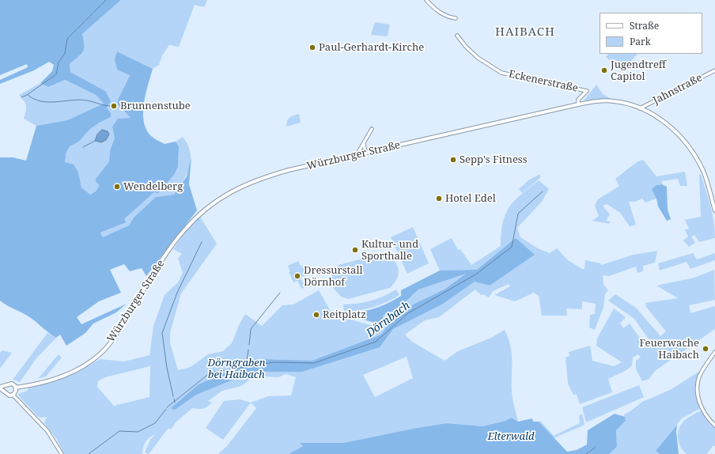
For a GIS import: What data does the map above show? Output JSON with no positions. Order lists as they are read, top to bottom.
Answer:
{
  "streets": {
    "main road": ["Würzburger Straße"],
    "street": ["Eckenerstraße", "Jahnstraße"]
  },
  "crossings": [
    ["Eckenerstraße", "Würzburger Straße"],
    ["Jahnstraße", "Würzburger Straße"]
  ],
  "districts": ["HAIBACH"],
  "water": ["Dörnbach"],
  "parks": ["Dörngraben bei Haibach", "Elterwald"],
  "places": [
    "Paul-Gerhardt-Kirche",
    "Jugendtreff Capitol",
    "Brunnenstube",
    "Sepp's Fitness",
    "Wendelberg",
    "Hotel Edel",
    "Kultur- und Sporthalle",
    "Dressurstall Dörnhof",
    "Reitplatz",
    "Feuerwache Haibach"
  ],
  "legend": ["Straße", "Park"]
}
